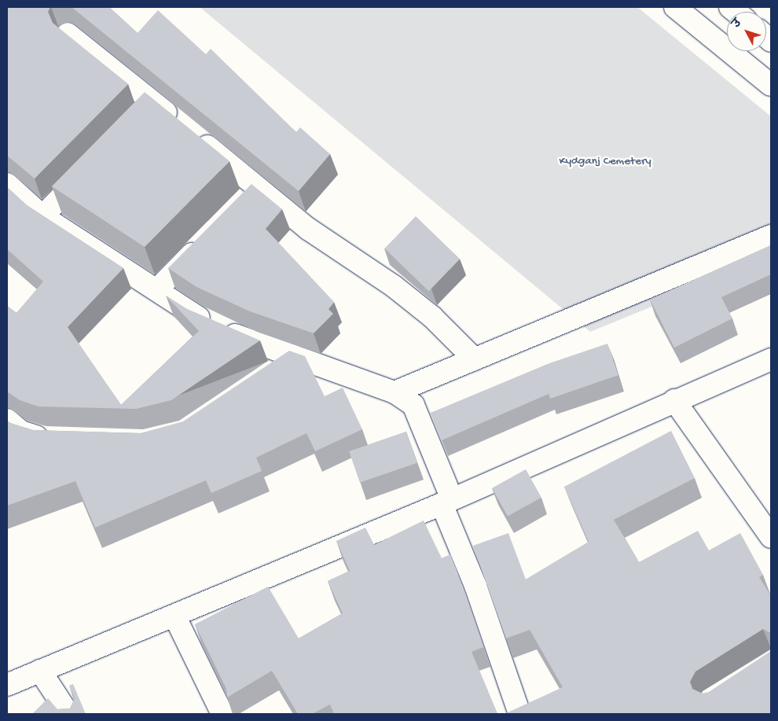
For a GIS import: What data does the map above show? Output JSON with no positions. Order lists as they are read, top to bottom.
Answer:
{
  "parks": ["Kydganj Cemetery"],
  "north": "top left"
}
